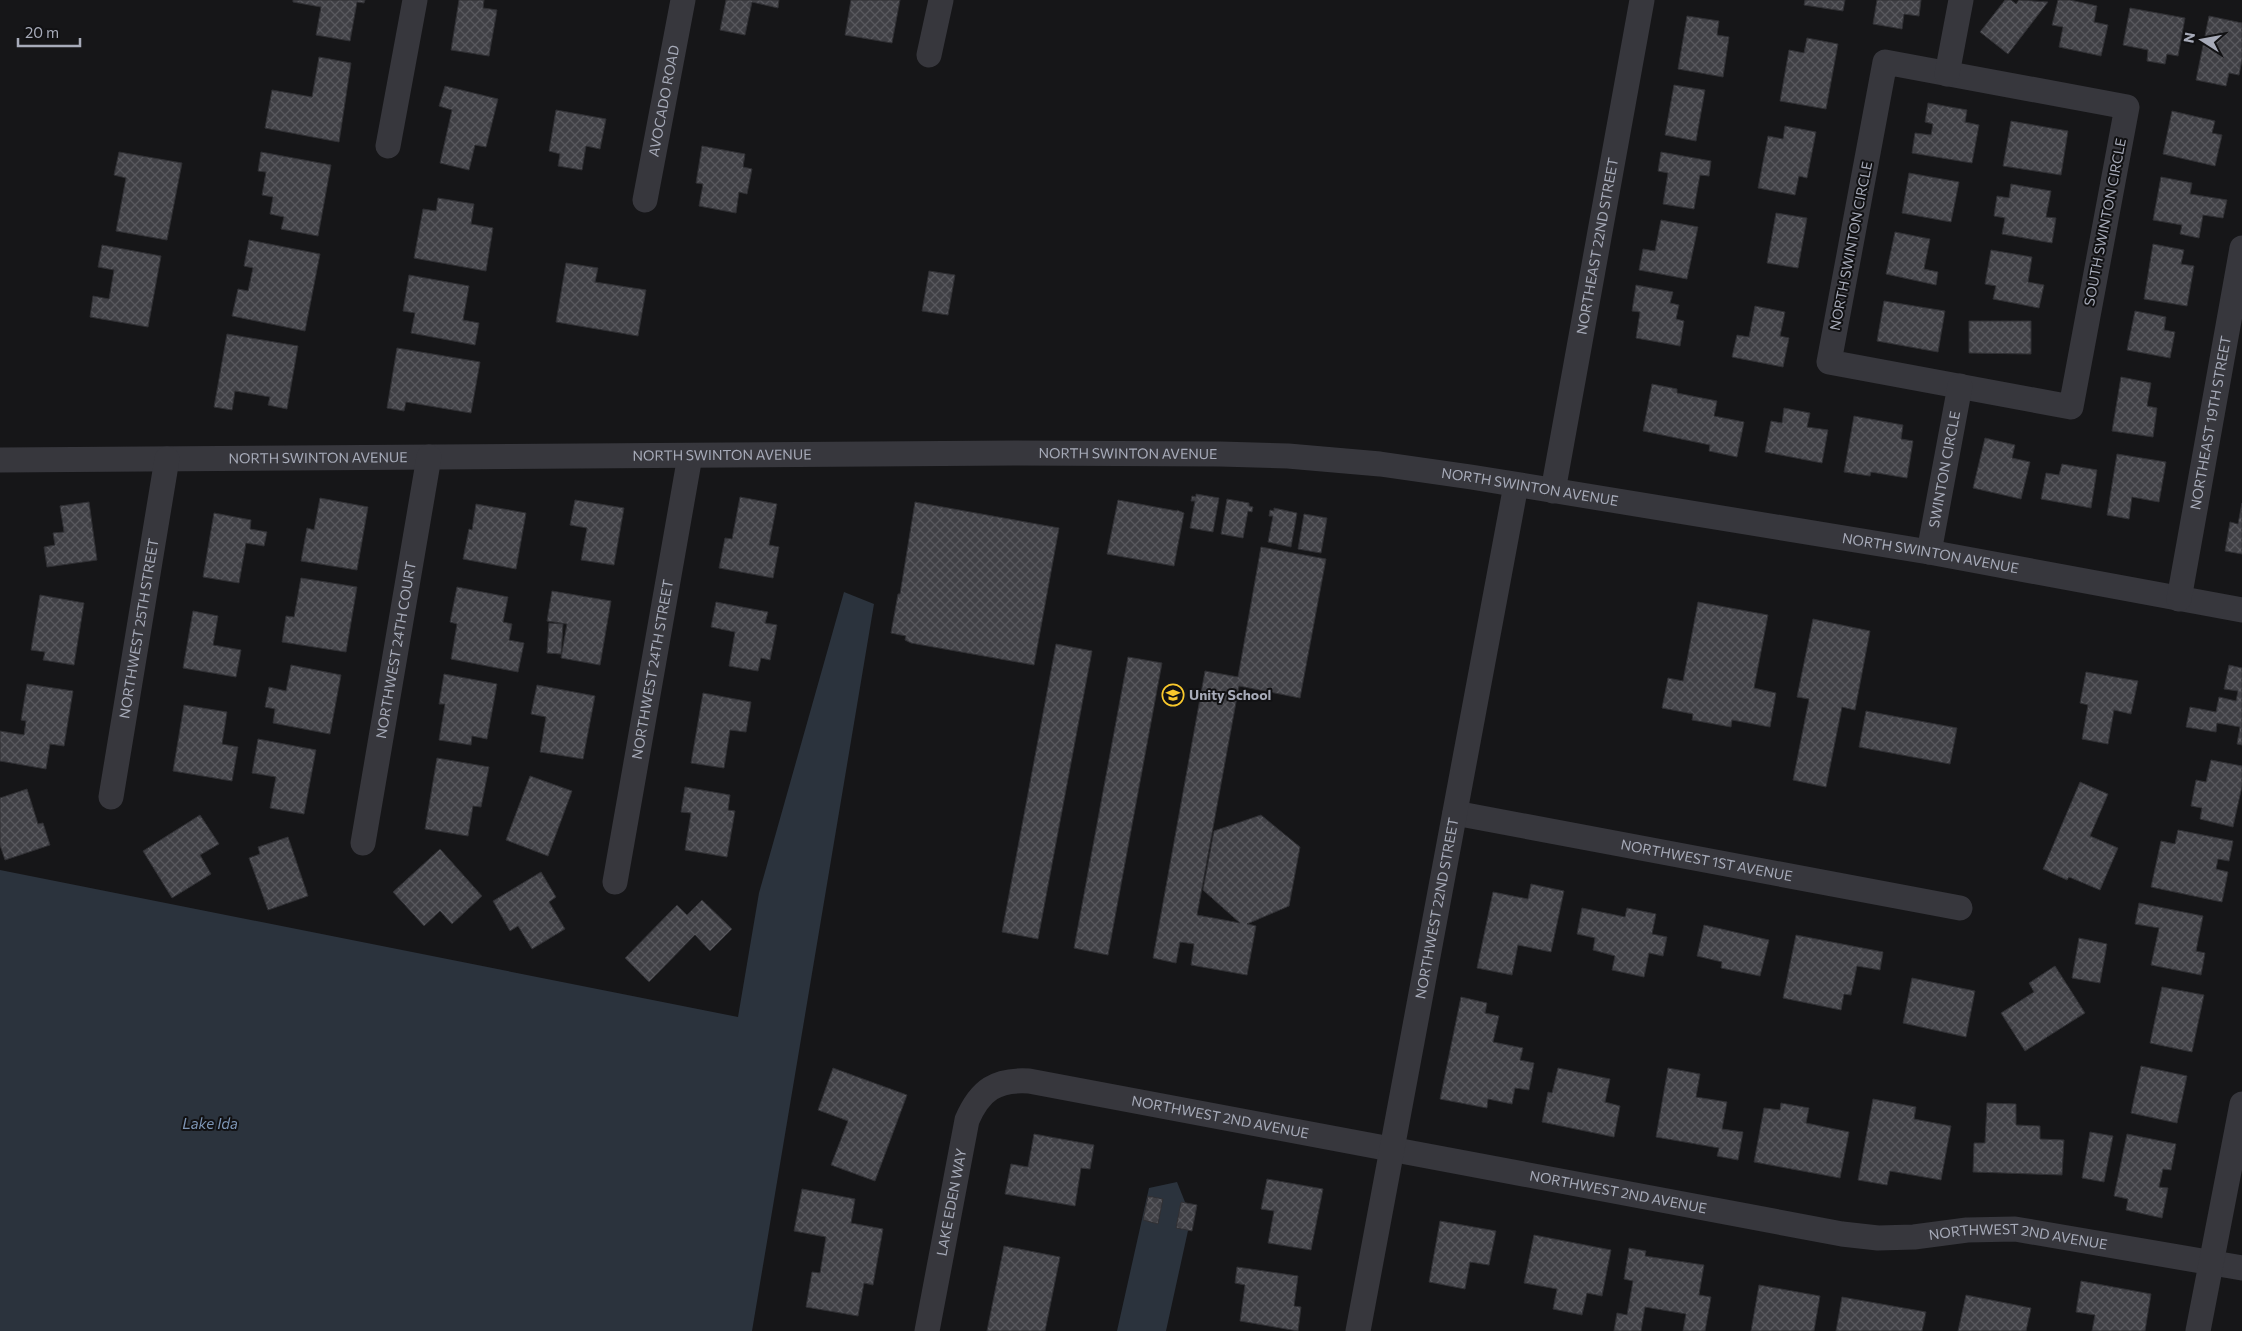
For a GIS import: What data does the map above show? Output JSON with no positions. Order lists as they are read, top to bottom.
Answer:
{
  "streets": {
    "street": [
      "AVOCADO ROAD",
      "SOUTH SWINTON CIRCLE",
      "NORTHEAST 22ND STREET",
      "NORTH SWINTON CIRCLE",
      "NORTHEAST 19TH STREET",
      "NORTH SWINTON AVENUE",
      "SWINTON CIRCLE",
      "NORTHWEST 25TH STREET",
      "NORTHWEST 24TH COURT",
      "NORTHWEST 24TH STREET",
      "NORTHWEST 1ST AVENUE",
      "NORTHWEST 22ND STREET",
      "NORTHWEST 2ND AVENUE",
      "LAKE EDEN WAY"
    ]
  },
  "crossings": [
    ["SOUTH SWINTON CIRCLE", "NORTH SWINTON CIRCLE"],
    ["SOUTH SWINTON CIRCLE", "SWINTON CIRCLE"],
    ["NORTHEAST 22ND STREET", "NORTH SWINTON AVENUE"],
    ["NORTH SWINTON CIRCLE", "SWINTON CIRCLE"],
    ["NORTHEAST 19TH STREET", "NORTH SWINTON AVENUE"],
    ["NORTH SWINTON AVENUE", "SWINTON CIRCLE"],
    ["NORTH SWINTON AVENUE", "NORTHWEST 25TH STREET"],
    ["NORTH SWINTON AVENUE", "NORTHWEST 24TH COURT"],
    ["NORTH SWINTON AVENUE", "NORTHWEST 24TH STREET"],
    ["NORTH SWINTON AVENUE", "NORTHWEST 22ND STREET"],
    ["NORTHWEST 1ST AVENUE", "NORTHWEST 22ND STREET"],
    ["NORTHWEST 22ND STREET", "NORTHWEST 2ND AVENUE"],
    ["NORTHWEST 2ND AVENUE", "LAKE EDEN WAY"]
  ],
  "water": ["Lake Ida"],
  "places": {
    "school or university": ["Unity School"]
  },
  "scale_bar": "20 m",
  "north": "left"
}
